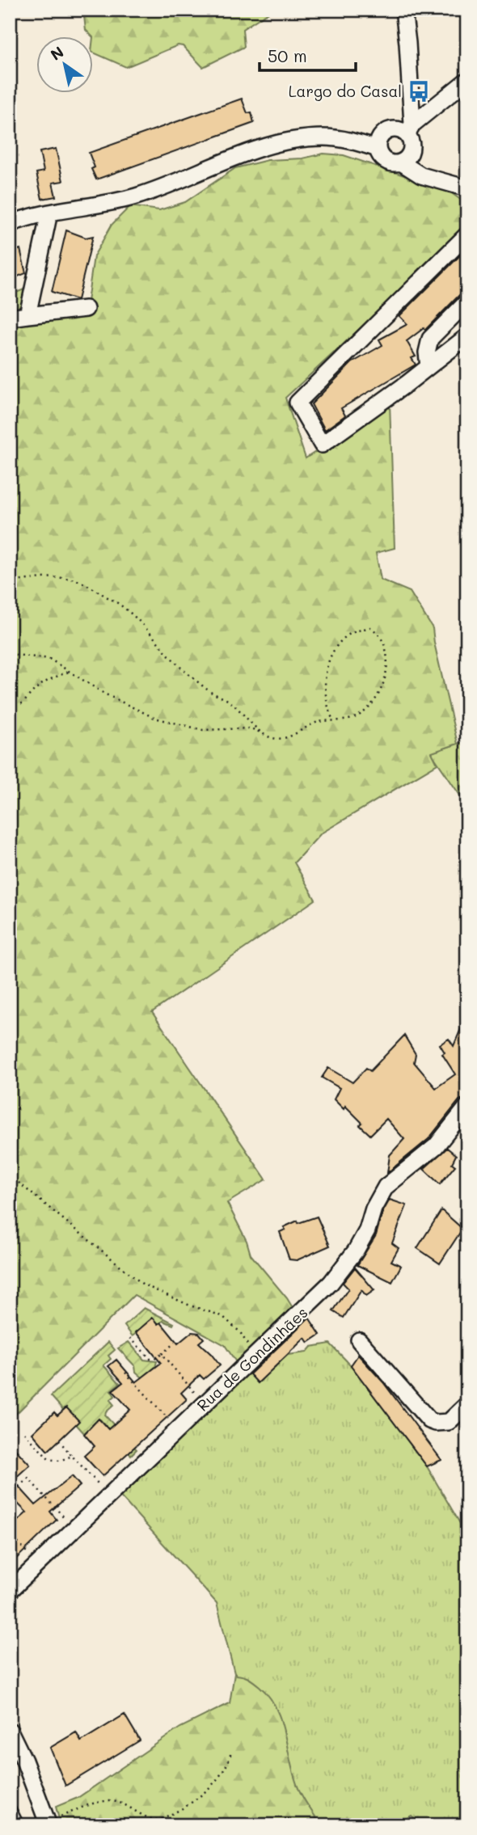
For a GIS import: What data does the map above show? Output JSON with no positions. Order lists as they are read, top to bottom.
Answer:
{
  "streets": {
    "street": ["Rua de Gondinhães"]
  },
  "places": {
    "bus stop": ["Largo do Casal"]
  },
  "scale_bar": "50 m",
  "north": "top left"
}
